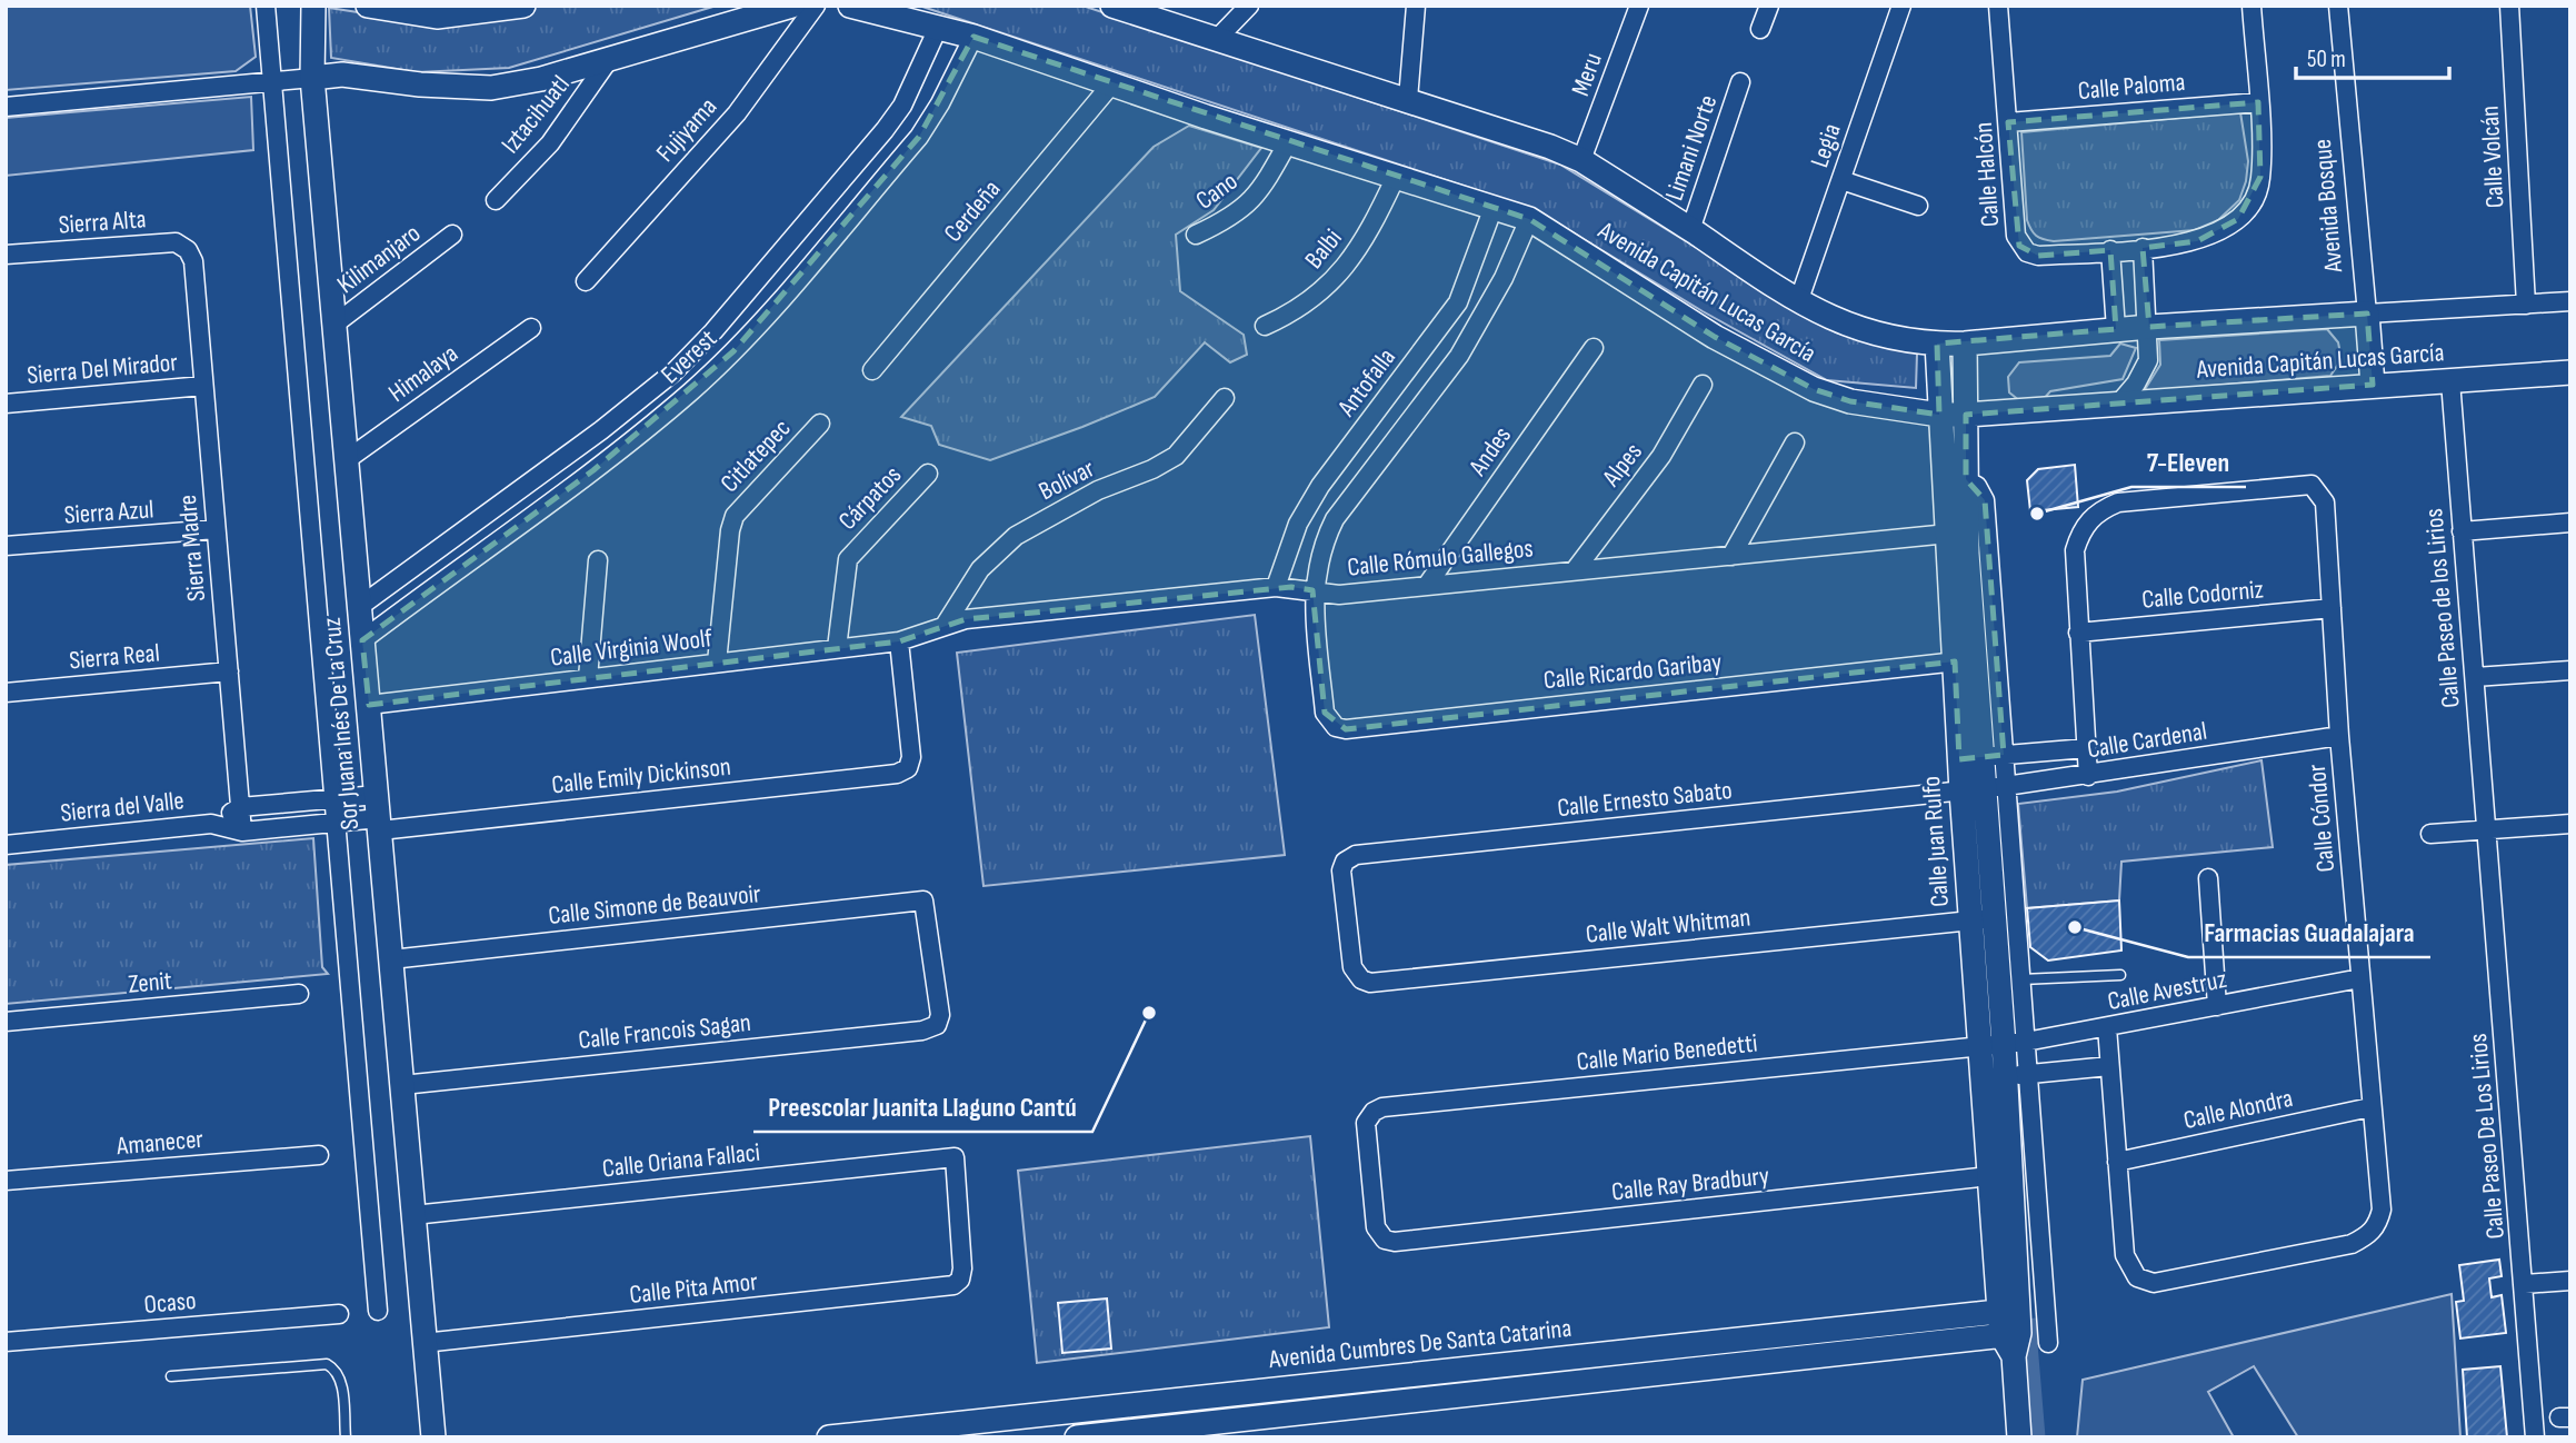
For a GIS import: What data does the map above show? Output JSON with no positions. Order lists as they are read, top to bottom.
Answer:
{
  "streets": {
    "street": [
      "Meru",
      "Calle Paloma",
      "Iztacihuatl",
      "Fujiyama",
      "Legia",
      "Limani Norte",
      "Calle Volcán",
      "Calle Halcón",
      "Cano",
      "Avenida Bosque",
      "Cerdeña",
      "Sierra Alta",
      "Balbi",
      "Kilimanjaro",
      "Avenida Capitán Lucas García",
      "Everest",
      "Sierra Del Mirador",
      "Himalaya",
      "Antofalla",
      "Andes",
      "Citlatepec",
      "Alpes",
      "Bolívar",
      "Cárpatos",
      "Sierra Azul",
      "Sierra Madre",
      "Calle Rómulo Gallegos",
      "Calle Codorniz",
      "Calle Paseo de los Lirios",
      "Calle Virginia Woolf",
      "Sierra Real",
      "Calle Ricardo Garibay",
      "Sor Juana Inés De La Cruz",
      "Calle Cardenal",
      "Calle Emily Dickinson",
      "Calle Ernesto Sabato",
      "Sierra del Valle",
      "Calle Cóndor",
      "Calle Juan Rulfo",
      "Calle Simone de Beauvoir",
      "Calle Walt Whitman",
      "Zenit",
      "Calle Avestruz",
      "Calle Francois Sagan",
      "Calle Mario Benedetti",
      "Calle Alondra",
      "Calle Paseo De Los Lirios",
      "Amanecer",
      "Calle Oriana Fallaci",
      "Calle Ray Bradbury",
      "Calle Pita Amor",
      "Ocaso",
      "Avenida Cumbres De Santa Catarina"
    ]
  },
  "crossings": [
    ["Meru", "Avenida Capitán Lucas García"],
    ["Calle Paloma", "Calle Halcón"],
    ["Legia", "Avenida Capitán Lucas García"],
    ["Limani Norte", "Avenida Capitán Lucas García"],
    ["Cano", "Avenida Capitán Lucas García"],
    ["Avenida Bosque", "Avenida Capitán Lucas García"],
    ["Cerdeña", "Avenida Capitán Lucas García"],
    ["Sierra Alta", "Sierra Madre"],
    ["Balbi", "Avenida Capitán Lucas García"],
    ["Kilimanjaro", "Sor Juana Inés De La Cruz"],
    ["Avenida Capitán Lucas García", "Everest"],
    ["Avenida Capitán Lucas García", "Antofalla"],
    ["Avenida Capitán Lucas García", "Calle Paseo de los Lirios"],
    ["Avenida Capitán Lucas García", "Calle Juan Rulfo"],
    ["Everest", "Sor Juana Inés De La Cruz"],
    ["Sierra Del Mirador", "Sierra Madre"],
    ["Himalaya", "Sor Juana Inés De La Cruz"],
    ["Antofalla", "Calle Rómulo Gallegos"],
    ["Andes", "Calle Rómulo Gallegos"],
    ["Citlatepec", "Calle Virginia Woolf"],
    ["Alpes", "Calle Rómulo Gallegos"],
    ["Bolívar", "Calle Rómulo Gallegos"],
    ["Cárpatos", "Calle Virginia Woolf"],
    ["Sierra Azul", "Sierra Madre"],
    ["Sierra Madre", "Sierra Real"],
    ["Sierra Madre", "Sierra del Valle"],
    ["Calle Rómulo Gallegos", "Calle Virginia Woolf"],
    ["Calle Rómulo Gallegos", "Calle Ricardo Garibay"],
    ["Calle Rómulo Gallegos", "Calle Emily Dickinson"],
    ["Calle Rómulo Gallegos", "Calle Juan Rulfo"],
    ["Calle Codorniz", "Calle Cóndor"],
    ["Calle Paseo de los Lirios", "Calle Paseo De Los Lirios"],
    ["Calle Virginia Woolf", "Sor Juana Inés De La Cruz"],
    ["Calle Virginia Woolf", "Calle Emily Dickinson"],
    ["Calle Ricardo Garibay", "Calle Juan Rulfo"],
    ["Sor Juana Inés De La Cruz", "Calle Emily Dickinson"],
    ["Sor Juana Inés De La Cruz", "Sierra del Valle"],
    ["Sor Juana Inés De La Cruz", "Calle Simone de Beauvoir"],
    ["Sor Juana Inés De La Cruz", "Calle Francois Sagan"],
    ["Sor Juana Inés De La Cruz", "Calle Oriana Fallaci"],
    ["Sor Juana Inés De La Cruz", "Calle Pita Amor"],
    ["Calle Cardenal", "Calle Ernesto Sabato"],
    ["Calle Cardenal", "Calle Cóndor"],
    ["Calle Cardenal", "Calle Juan Rulfo"],
    ["Calle Emily Dickinson", "Sierra del Valle"],
    ["Calle Ernesto Sabato", "Calle Juan Rulfo"],
    ["Calle Ernesto Sabato", "Calle Walt Whitman"],
    ["Calle Cóndor", "Calle Avestruz"],
    ["Calle Cóndor", "Calle Alondra"],
    ["Calle Juan Rulfo", "Calle Walt Whitman"],
    ["Calle Juan Rulfo", "Calle Avestruz"],
    ["Calle Juan Rulfo", "Calle Mario Benedetti"],
    ["Calle Juan Rulfo", "Calle Ray Bradbury"],
    ["Calle Juan Rulfo", "Avenida Cumbres De Santa Catarina"],
    ["Calle Simone de Beauvoir", "Calle Francois Sagan"],
    ["Calle Avestruz", "Calle Mario Benedetti"],
    ["Calle Mario Benedetti", "Calle Ray Bradbury"],
    ["Calle Oriana Fallaci", "Calle Pita Amor"]
  ],
  "places": ["7-Eleven", "Farmacias Guadalajara", "Preescolar Juanita Llaguno Cantú"],
  "scale_bar": "50 m"
}
